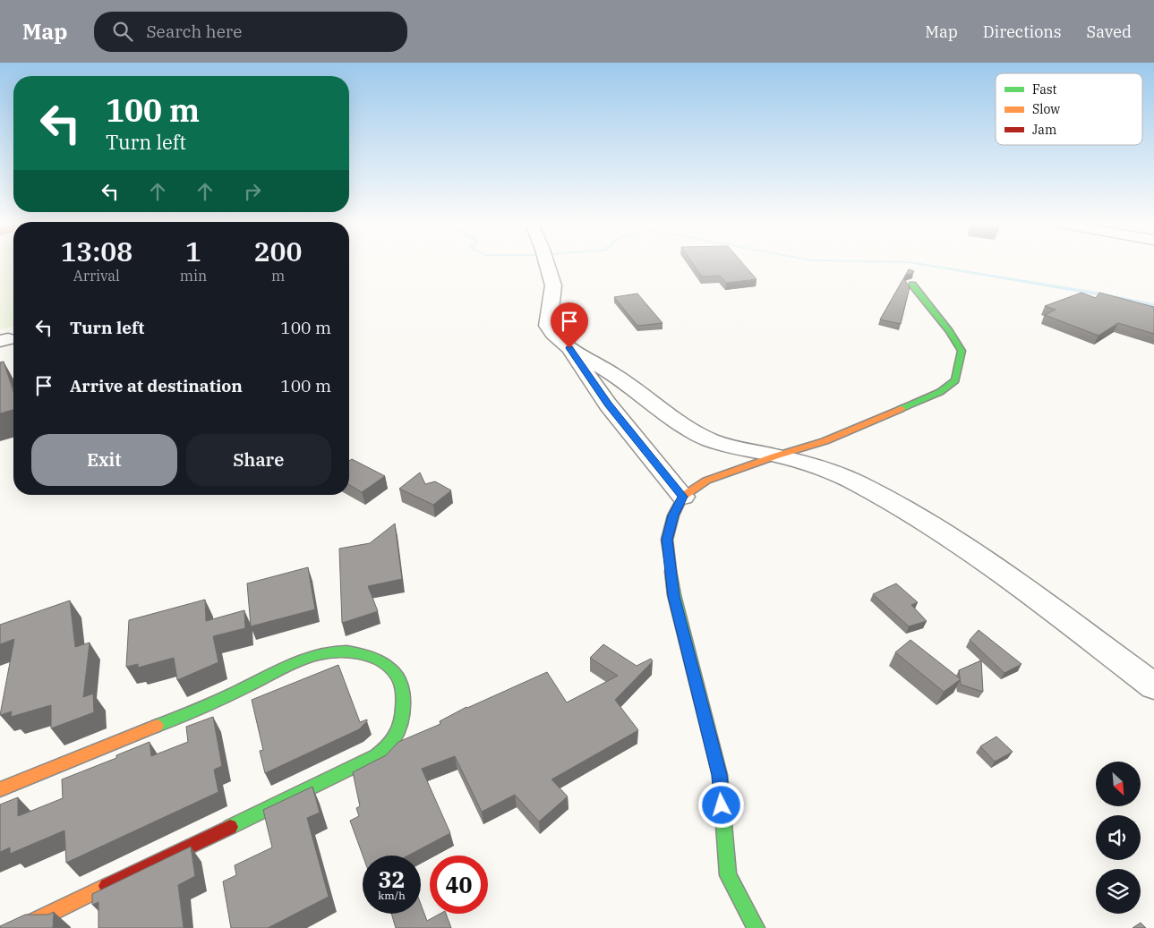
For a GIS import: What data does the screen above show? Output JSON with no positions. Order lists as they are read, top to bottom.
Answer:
{
  "legend": ["Fast", "Slow", "Jam"],
  "north": "bottom right",
  "page": {
    "header": "Map",
    "search": "Search here",
    "nav": ["Map", "Directions", "Saved"],
    "turn": ["100 m", "Turn left"],
    "eta": [
      "13:08",
      "Arrival",
      "1",
      "min",
      "200",
      "m"
    ],
    "list": [
      {
        "name": "Turn left",
        "value": "100 m"
      },
      {
        "name": "Arrive at destination",
        "value": "100 m"
      }
    ],
    "buttons": ["Exit", "Share"],
    "speed": "32 km/h",
    "limit": "40"
  }
}
